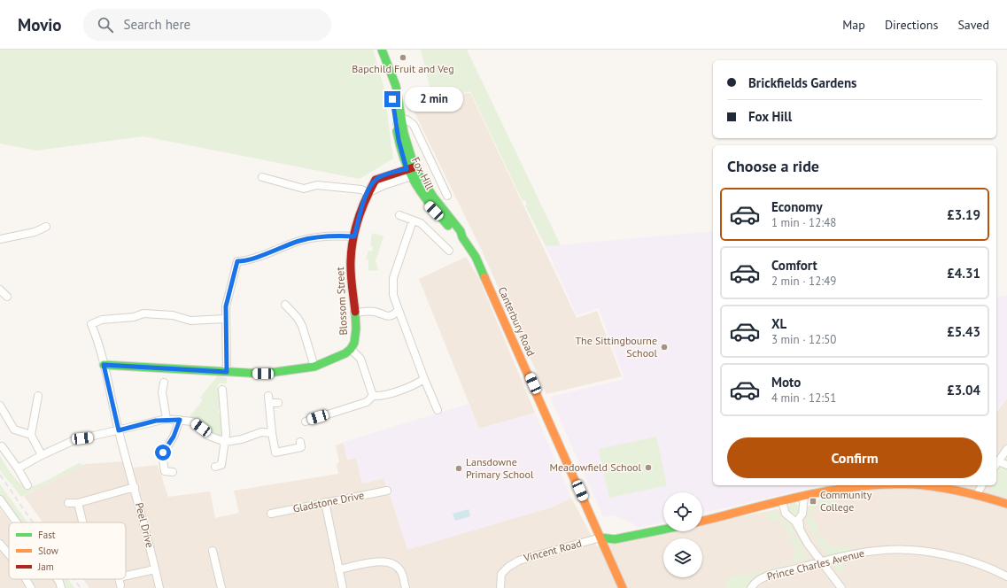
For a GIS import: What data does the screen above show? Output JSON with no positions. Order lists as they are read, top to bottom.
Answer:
{
  "streets": {
    "street": [
      "Fox Hill",
      "Blossom Street",
      "Canterbury Road",
      "Gladstone Drive",
      "Peel Drive",
      "Vincent Road",
      "Prince Charles Avenue"
    ]
  },
  "crossings": [
    ["Fox Hill", "Blossom Street"],
    ["Fox Hill", "Canterbury Road"],
    ["Blossom Street", "Peel Drive"],
    ["Canterbury Road", "Vincent Road"]
  ],
  "places": {
    "other": [
      "Bapchild Fruit and Veg",
      "The Sittingbourne School",
      "Meadowfield School",
      "Lansdowne Primary School"
    ],
    "transit": ["Community College"]
  },
  "legend": ["Fast", "Slow", "Jam"],
  "page": {
    "header": "Movio",
    "search": "Search here",
    "nav": ["Map", "Directions", "Saved"],
    "banner": ["Brickfields Gardens", "Fox Hill"],
    "bubble": "2 min",
    "heading": "Choose a ride",
    "list": [
      {
        "name": "Economy",
        "note": "1 min · 12:48",
        "value": "£3.19"
      },
      {
        "name": "Comfort",
        "note": "2 min · 12:49",
        "value": "£4.31"
      },
      {
        "name": "XL",
        "note": "3 min · 12:50",
        "value": "£5.43"
      },
      {
        "name": "Moto",
        "note": "4 min · 12:51",
        "value": "£3.04"
      }
    ],
    "buttons": "Confirm"
  }
}
